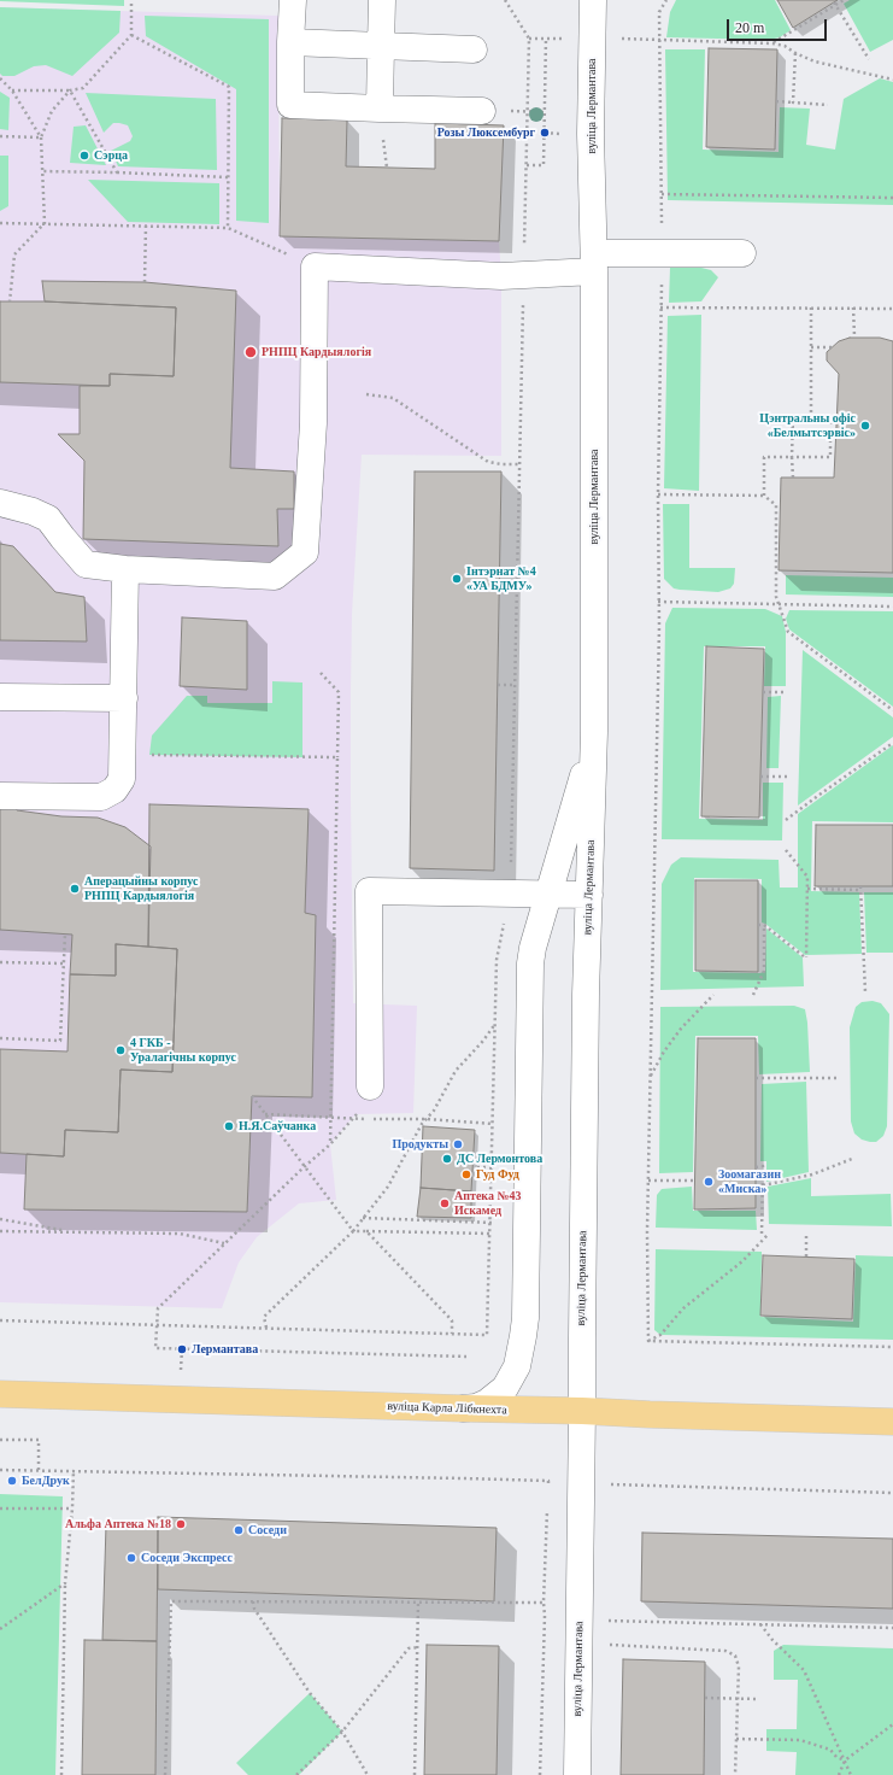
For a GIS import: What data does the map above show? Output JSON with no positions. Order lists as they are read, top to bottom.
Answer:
{
  "streets": {
    "main road": ["вуліца Карла Лібкнехта"],
    "street": ["вуліца Лермантава"]
  },
  "crossings": [
    ["вуліца Лермантава", "вуліца Карла Лібкнехта"]
  ],
  "places": [
    "Розы Люксембург",
    "Сэрца",
    "РНПЦ Кардыялогія",
    "Цэнтральны офiс «Белмытсэрвіс»",
    "Інтэрнат №4 «УА БДМУ»",
    "Аперацыйны корпус РНПЦ Кардыялогія",
    "4 ГКБ - Уралагічны корпус",
    "Н.Я.Саўчанка",
    "Продукты",
    "ДС Лермонтова",
    "Гуд Фуд",
    "Зоомагазин «Миска»",
    "Аптека №43 Искамед",
    "Лермантава",
    "БелДрук",
    "Альфа Аптека №18",
    "Соседи",
    "Соседи Экспресс"
  ],
  "scale_bar": "20 m"
}
